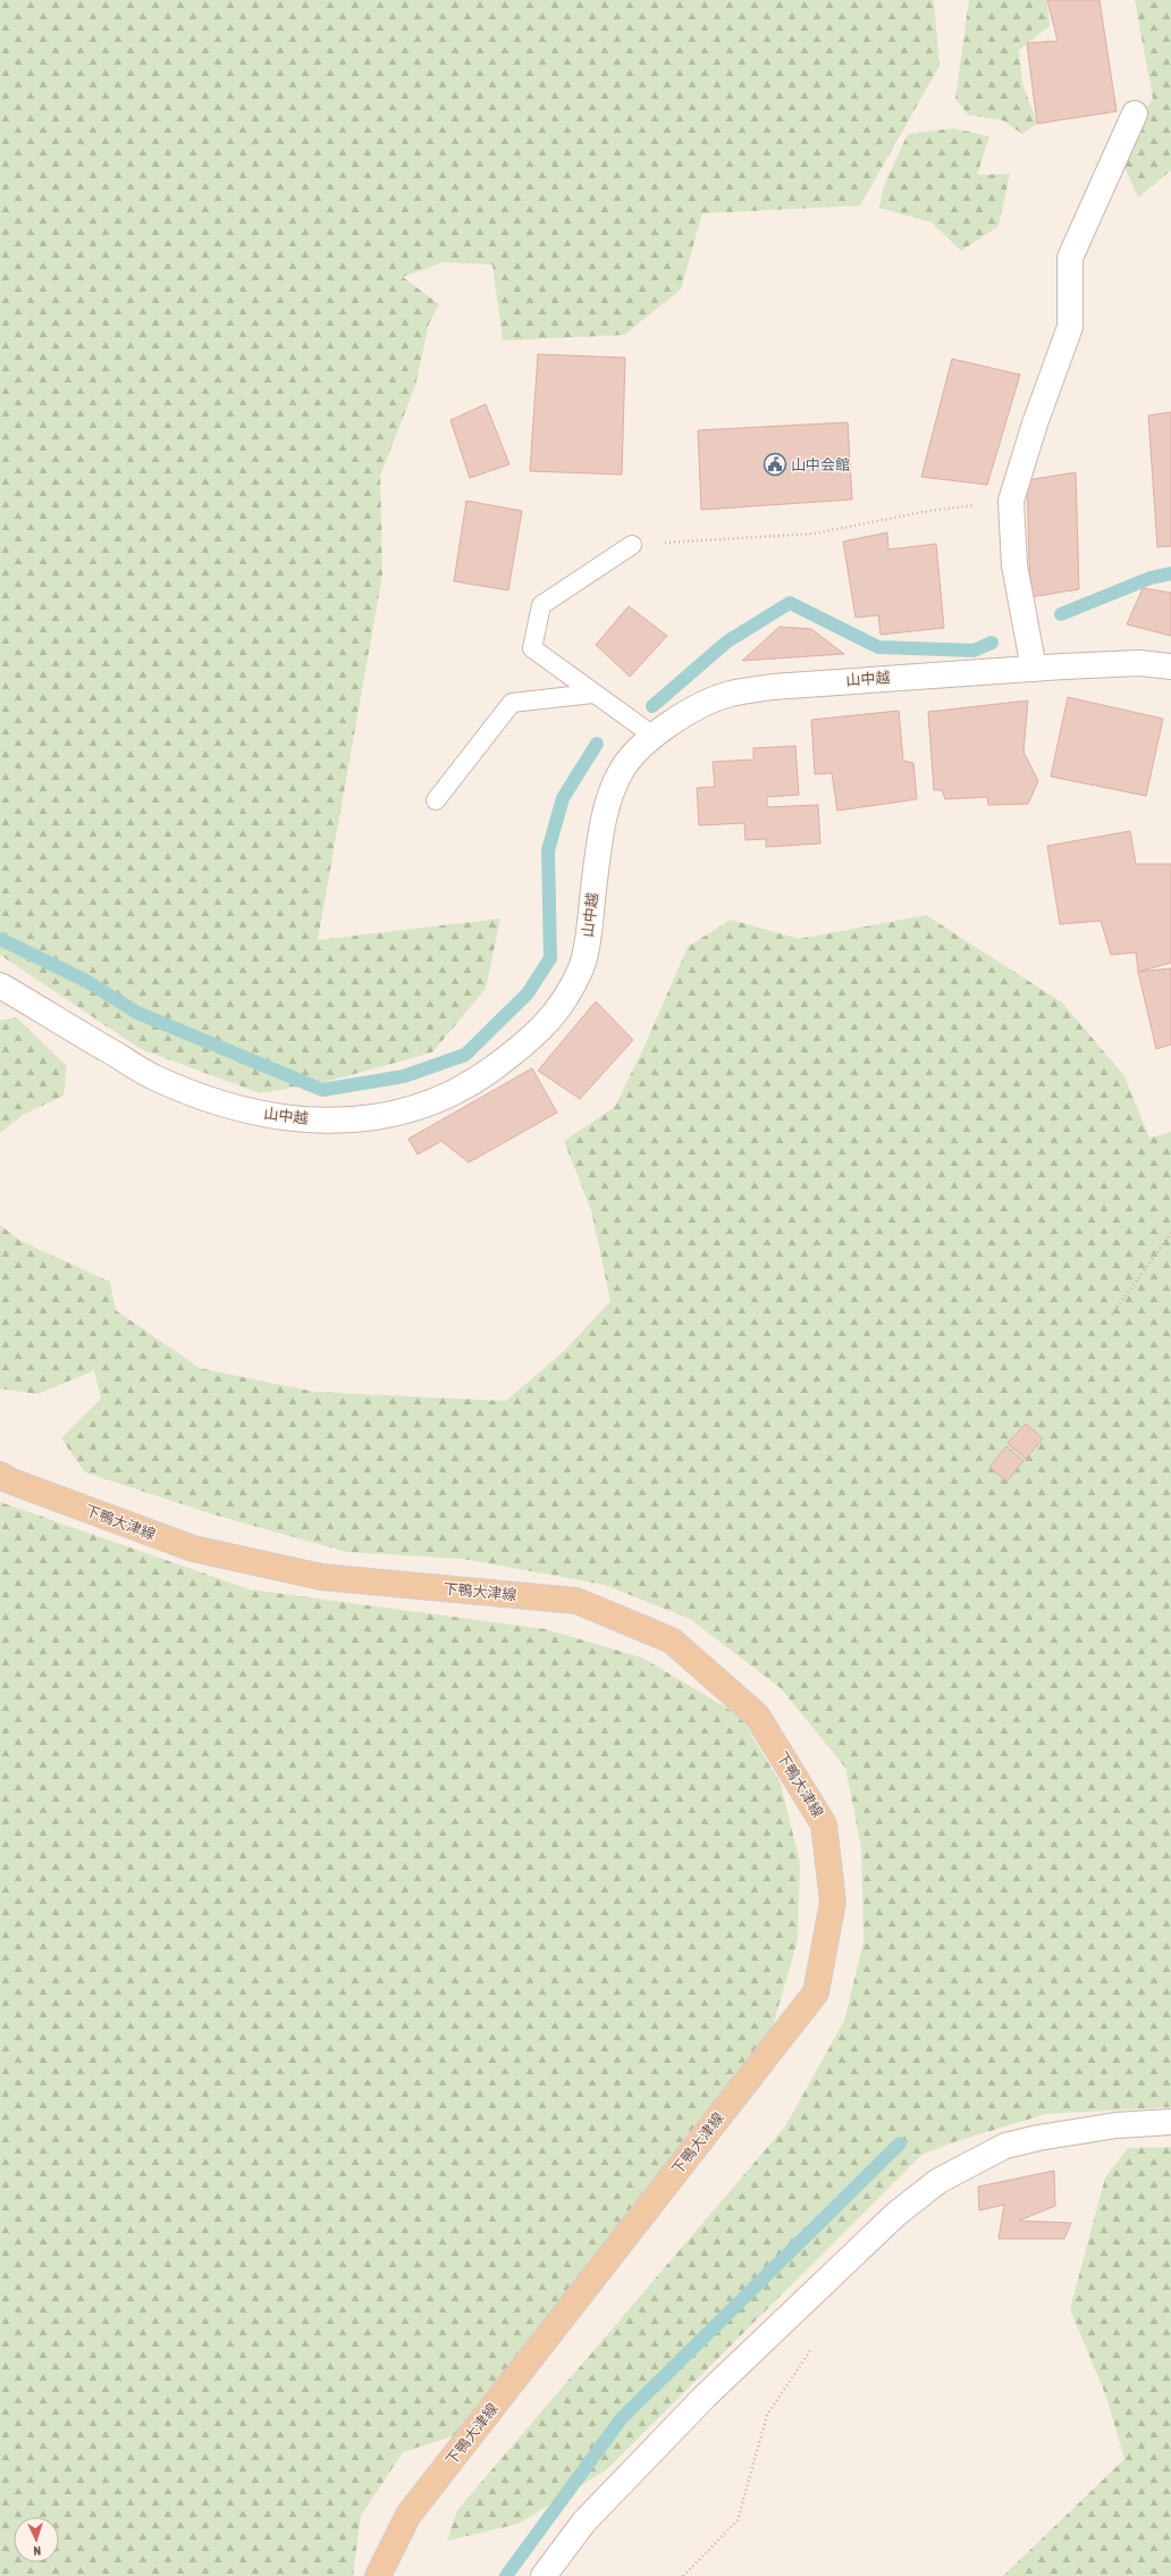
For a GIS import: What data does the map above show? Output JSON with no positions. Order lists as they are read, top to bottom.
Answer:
{
  "streets": {
    "main road": ["下鴨大津線"],
    "street": ["山中越"]
  },
  "places": {
    "public building": ["山中会館"]
  },
  "north": "bottom"
}
